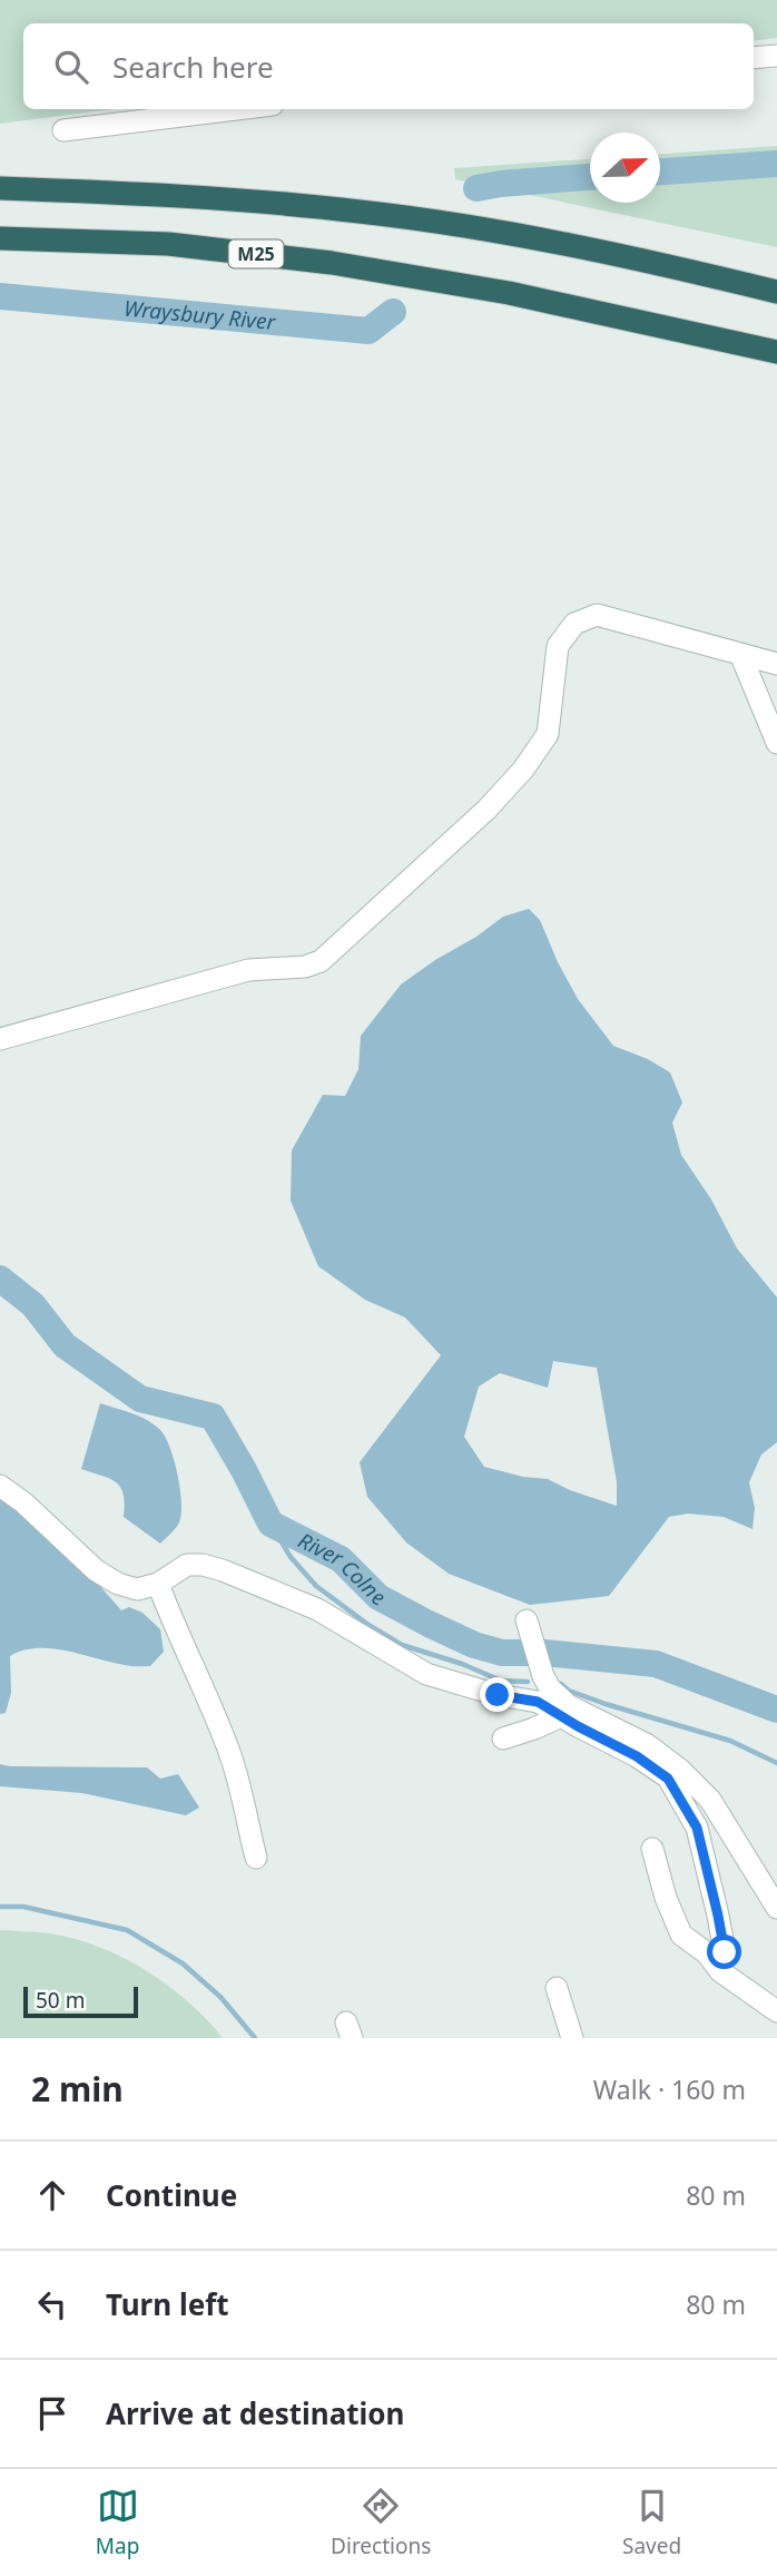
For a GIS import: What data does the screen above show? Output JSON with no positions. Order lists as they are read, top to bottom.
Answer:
{
  "streets": {
    "highway": ["M25"]
  },
  "water": ["Wraysbury River", "River Colne"],
  "scale_bar": "50 m",
  "north": "right",
  "page": {
    "search": "Search here",
    "scale": "50 m",
    "heading": ["2 min", "Walk · 160 m"],
    "list": [
      ["Continue", "80 m"],
      ["Turn left", "80 m"],
      "Arrive at destination"
    ],
    "nav": ["Map", "Directions", "Saved"]
  }
}
